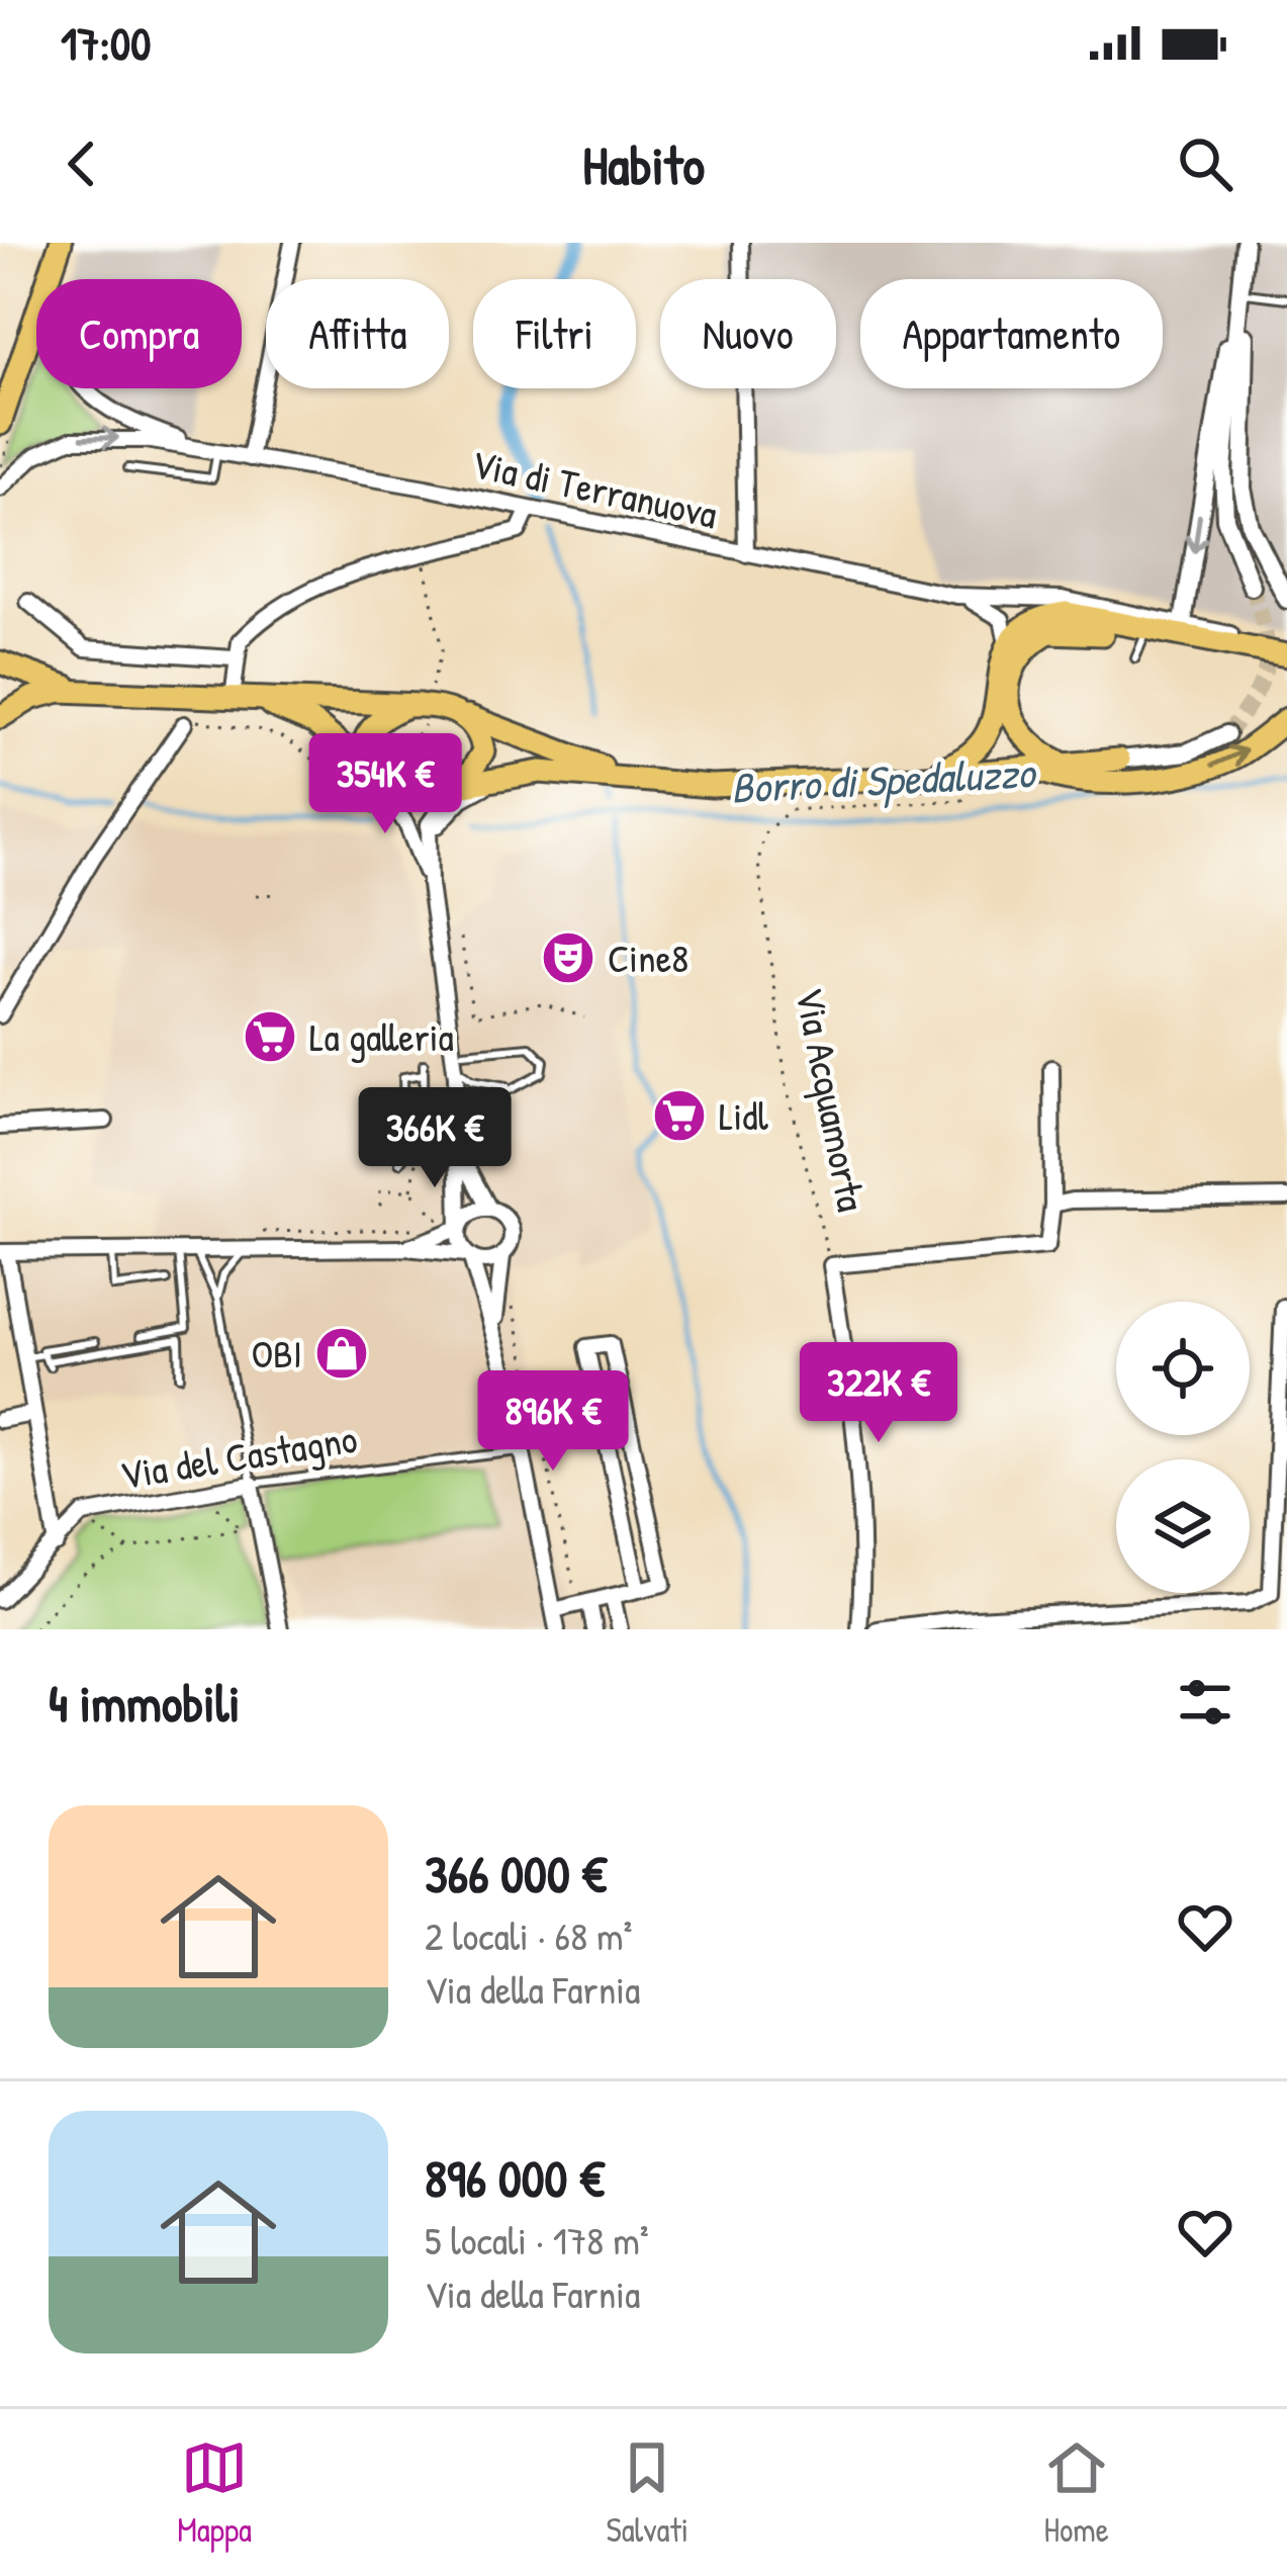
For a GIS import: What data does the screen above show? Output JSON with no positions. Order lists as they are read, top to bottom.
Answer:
{
  "streets": {
    "street": ["Via di Terranuova", "Via Acquamorta", "Via del Castagno"]
  },
  "water": ["Borro di Spedaluzzo"],
  "places": {
    "theatre": ["Cine8"],
    "supermarket": ["La galleria", "Lidl"],
    "shop": ["OBI"]
  },
  "page": {
    "status": "17:00",
    "header": "Habito",
    "chip": [
      "Compra",
      "Affitta",
      "Filtri",
      "Nuovo",
      "Appartamento"
    ],
    "price": [
      "354K €",
      "366K €",
      "322K €",
      "896K €"
    ],
    "heading": "4 immobili",
    "list": [
      {
        "name": "366 000 €",
        "note": "2 locali · 68 m² · Via della Farnia"
      },
      {
        "name": "896 000 €",
        "note": "5 locali · 178 m² · Via della Farnia"
      }
    ],
    "tabs": ["Mappa", "Salvati", "Home"]
  }
}
